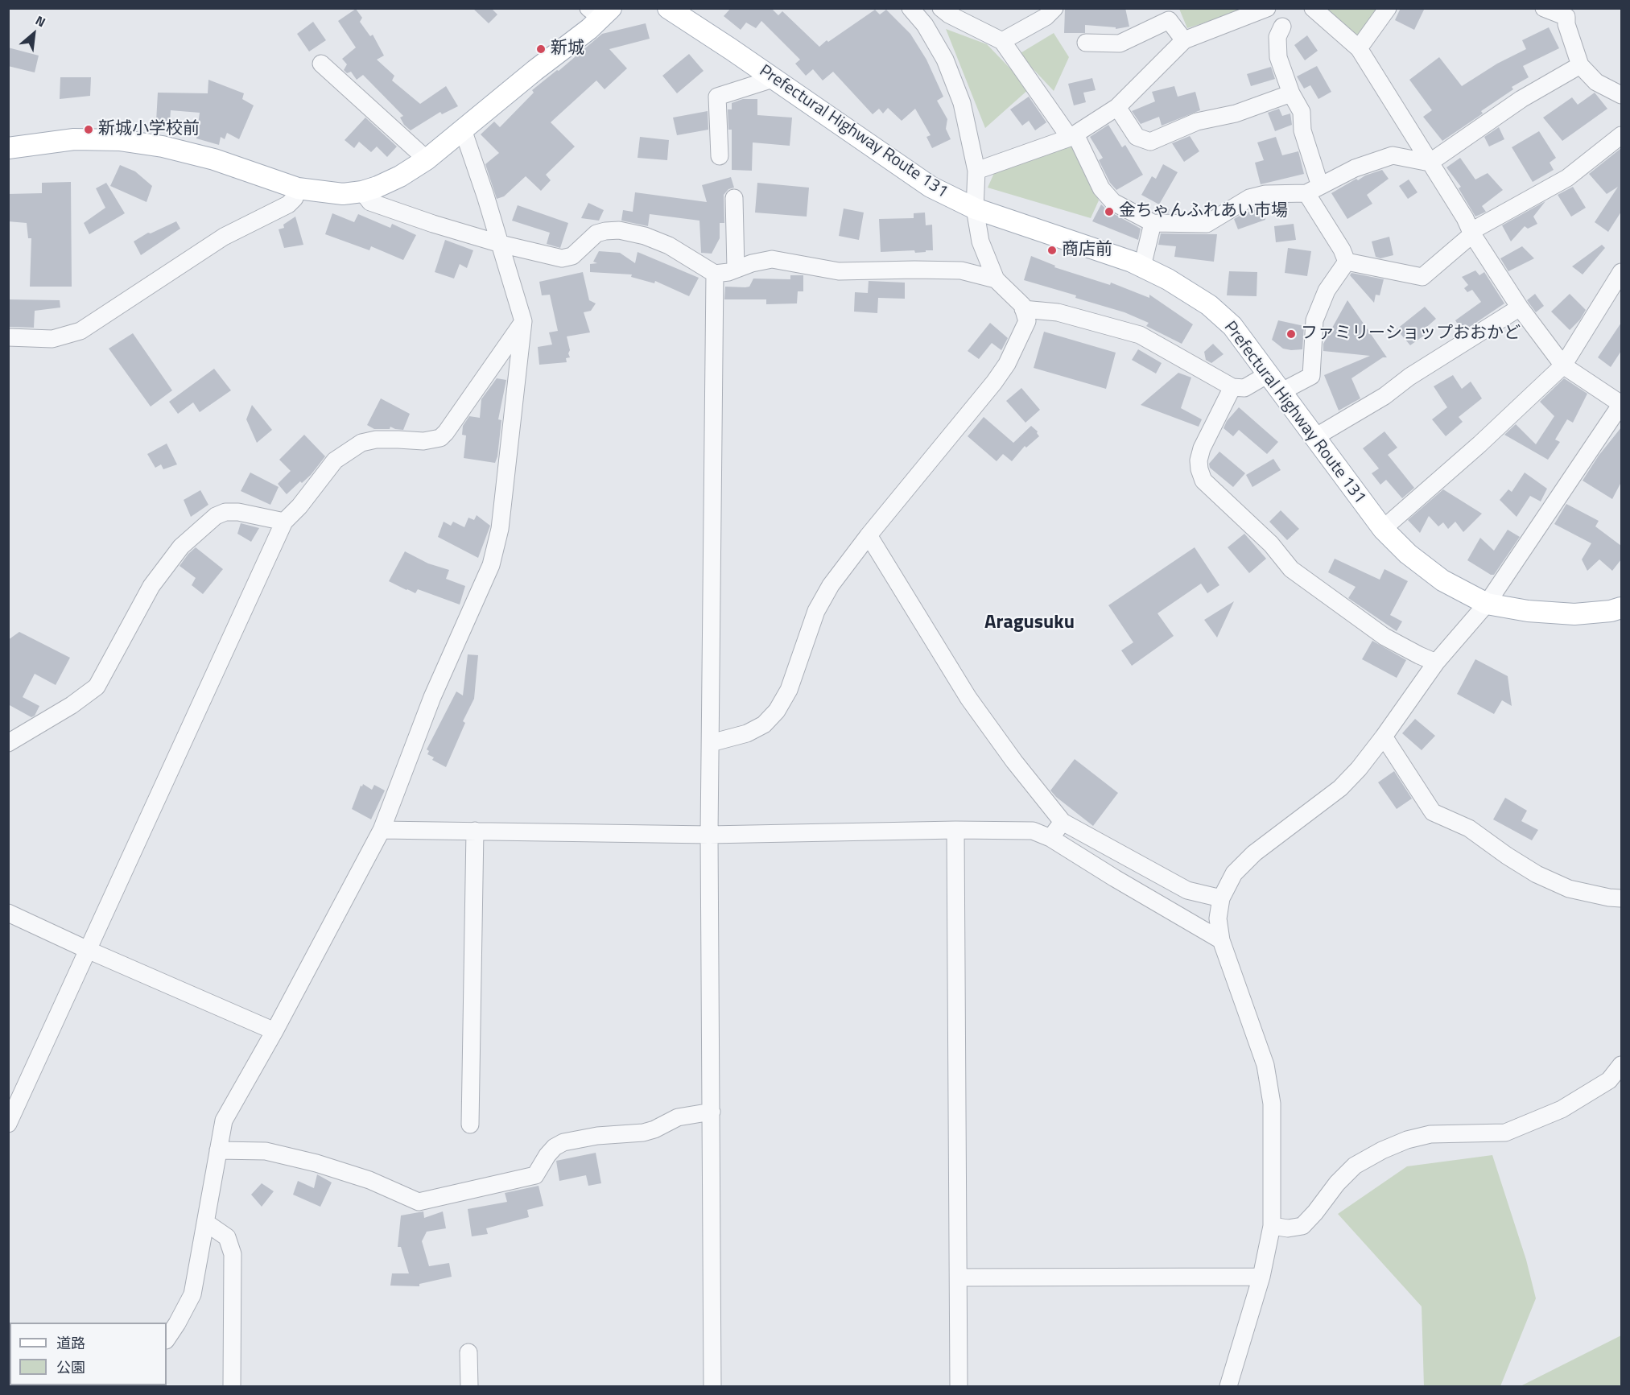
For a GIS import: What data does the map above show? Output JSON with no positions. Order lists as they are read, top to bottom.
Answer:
{
  "streets": {
    "main road": ["Prefectural Highway Route 131"]
  },
  "districts": ["Aragusuku"],
  "places": [
    "新城",
    "新城小学校前",
    "金ちゃんふれあい市場",
    "商店前",
    "ファミリーショップおおかど"
  ],
  "legend": ["道路", "公園"],
  "north": "top right"
}
